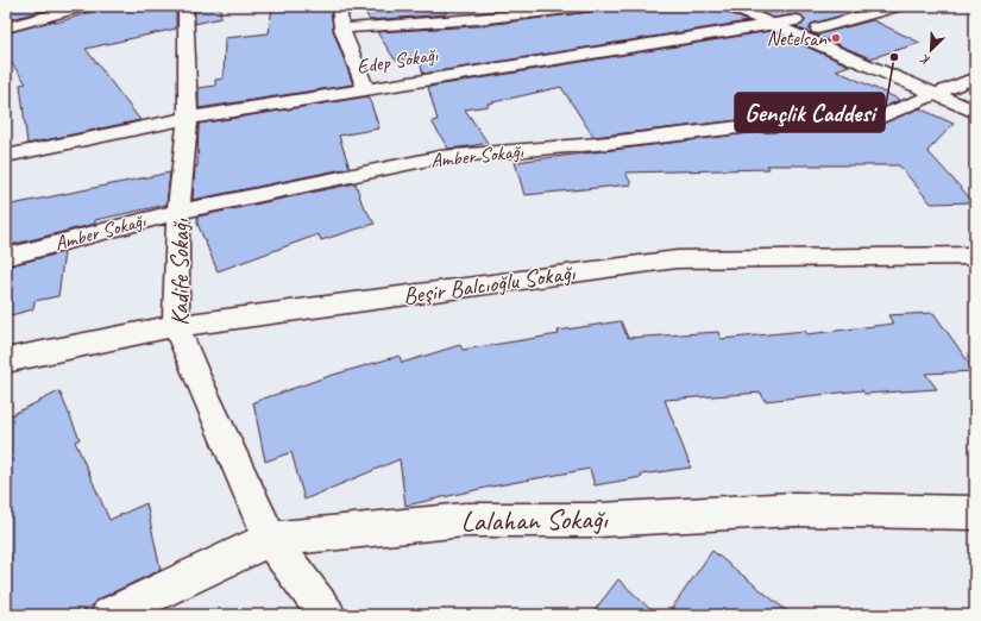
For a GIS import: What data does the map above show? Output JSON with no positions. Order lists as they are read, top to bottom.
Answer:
{
  "streets": {
    "street": [
      "Edep Sokağı",
      "Amber Sokağı",
      "Kadife Sokağı",
      "Beşir Balcıoğlu Sokağı",
      "Lalahan Sokağı"
    ]
  },
  "crossings": [
    ["Edep Sokağı", "Kadife Sokağı"],
    ["Amber Sokağı", "Kadife Sokağı"],
    ["Kadife Sokağı", "Beşir Balcıoğlu Sokağı"],
    ["Kadife Sokağı", "Lalahan Sokağı"]
  ],
  "places": ["Netelsan", "Gençlik Caddesi"],
  "north": "bottom left"
}
